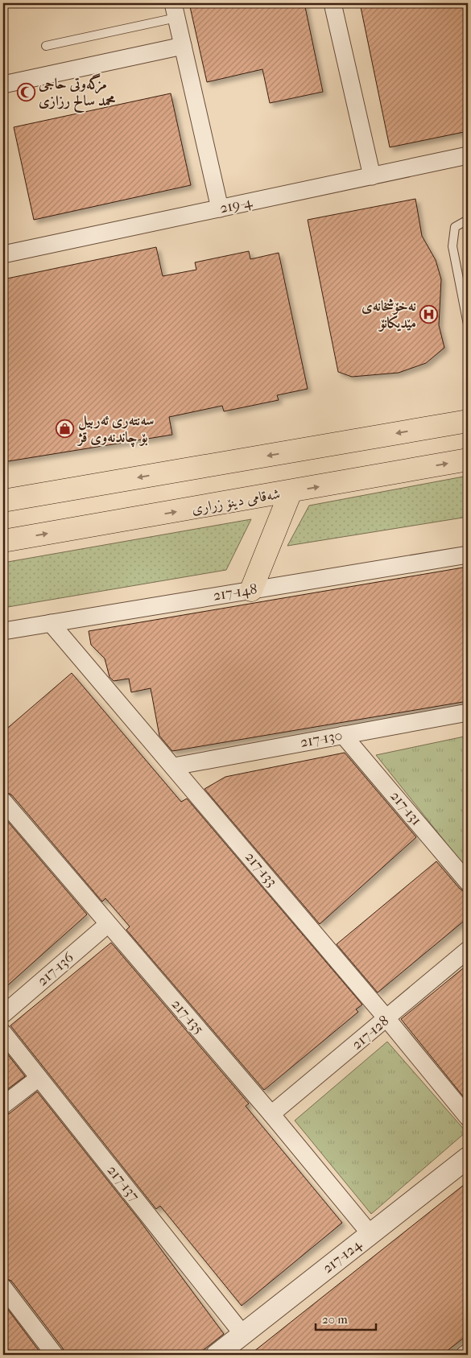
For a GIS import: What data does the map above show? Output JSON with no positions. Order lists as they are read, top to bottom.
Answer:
{
  "streets": {
    "main road": ["شەقامی دینۆ زراری"],
    "street": [
      "219-4",
      "217-148",
      "217-130",
      "217-131",
      "217-133",
      "217-136",
      "217-135",
      "217-128",
      "217-137",
      "217-124"
    ]
  },
  "crossings": [
    ["217-148", "217-133"],
    ["217-130", "217-131"],
    ["217-130", "217-133"],
    ["217-133", "217-128"],
    ["217-136", "217-135"],
    ["217-135", "217-128"],
    ["217-135", "217-124"],
    ["217-137", "217-124"]
  ],
  "places": {
    "mosque": ["مزگەوتی حاجی محمد سالح رزازی"],
    "hospital": ["نەخۆشخانەی مێدیکانۆ"],
    "shop": ["سەنتەری ئەربیل بۆ چاندنەوی قژ"]
  },
  "scale_bar": "20 m"
}
